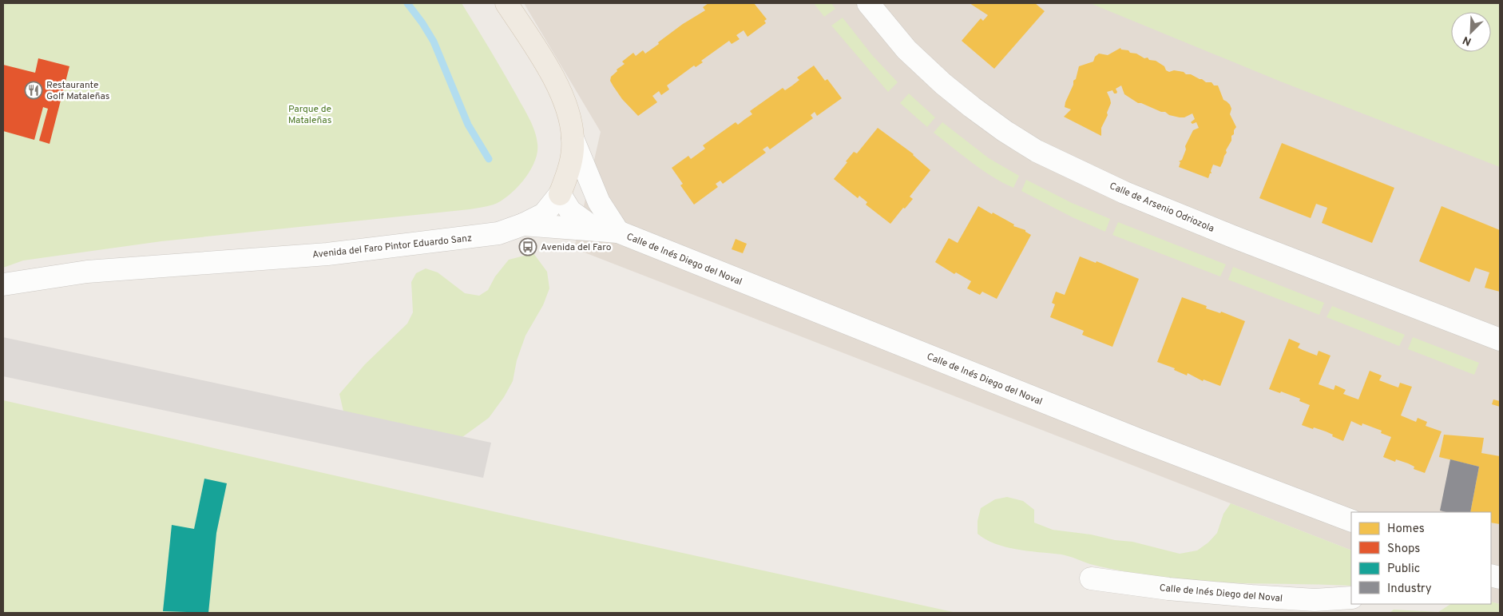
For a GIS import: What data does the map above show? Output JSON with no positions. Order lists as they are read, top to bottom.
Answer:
{
  "streets": {
    "main road": ["Avenida del Faro Pintor Eduardo Sanz"],
    "street": ["Calle de Arsenio Odriozola", "Calle de Inés Diego del Noval"]
  },
  "crossings": [
    ["Avenida del Faro Pintor Eduardo Sanz", "Calle de Inés Diego del Noval"]
  ],
  "parks": ["Parque de Mataleñas"],
  "places": {
    "restaurant": ["Restaurante Golf Mataleñas"],
    "bus stop": ["Avenida del Faro"]
  },
  "legend": [
    "Homes",
    "Shops",
    "Public",
    "Industry"
  ],
  "north": "bottom left"
}
